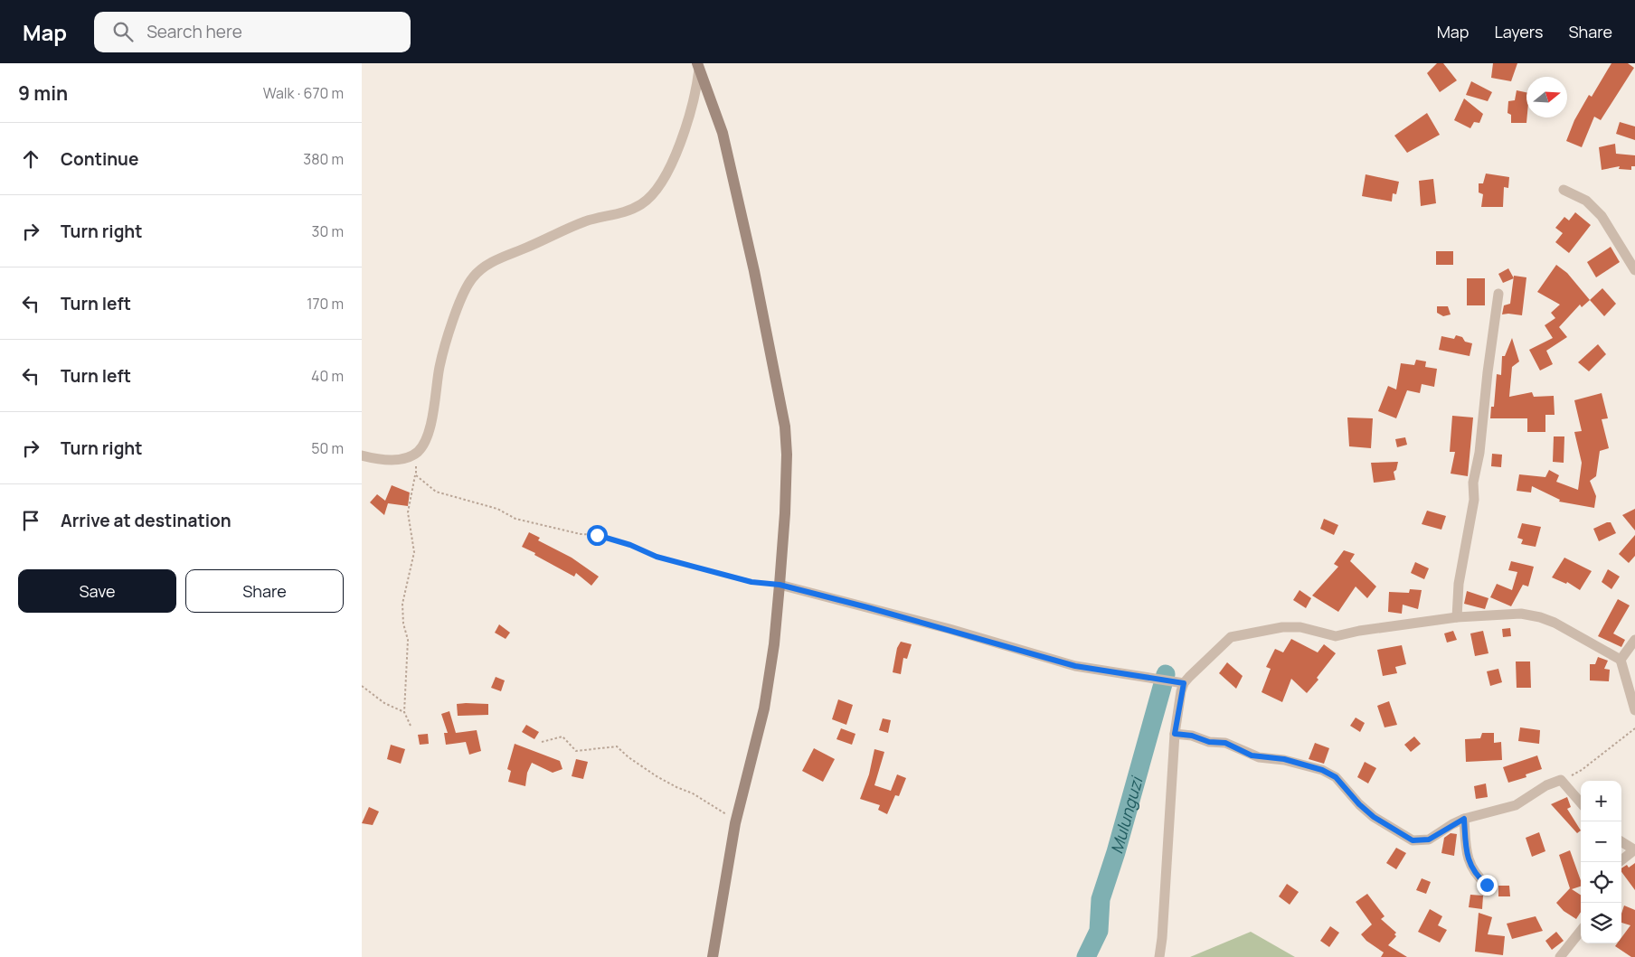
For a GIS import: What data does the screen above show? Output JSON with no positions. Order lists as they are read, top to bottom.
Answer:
{
  "water": ["Mulunguzi"],
  "north": "right",
  "page": {
    "header": "Map",
    "search": "Search here",
    "nav": ["Map", "Layers", "Share"],
    "heading": ["9 min", "Walk · 670 m"],
    "list": [
      ["Continue", "380 m"],
      ["Turn right", "30 m"],
      ["Turn left", "170 m"],
      ["Turn left", "40 m"],
      ["Turn right", "50 m"],
      "Arrive at destination"
    ],
    "buttons": ["Save", "Share"],
    "map_buttons": ["+", "−"]
  }
}
